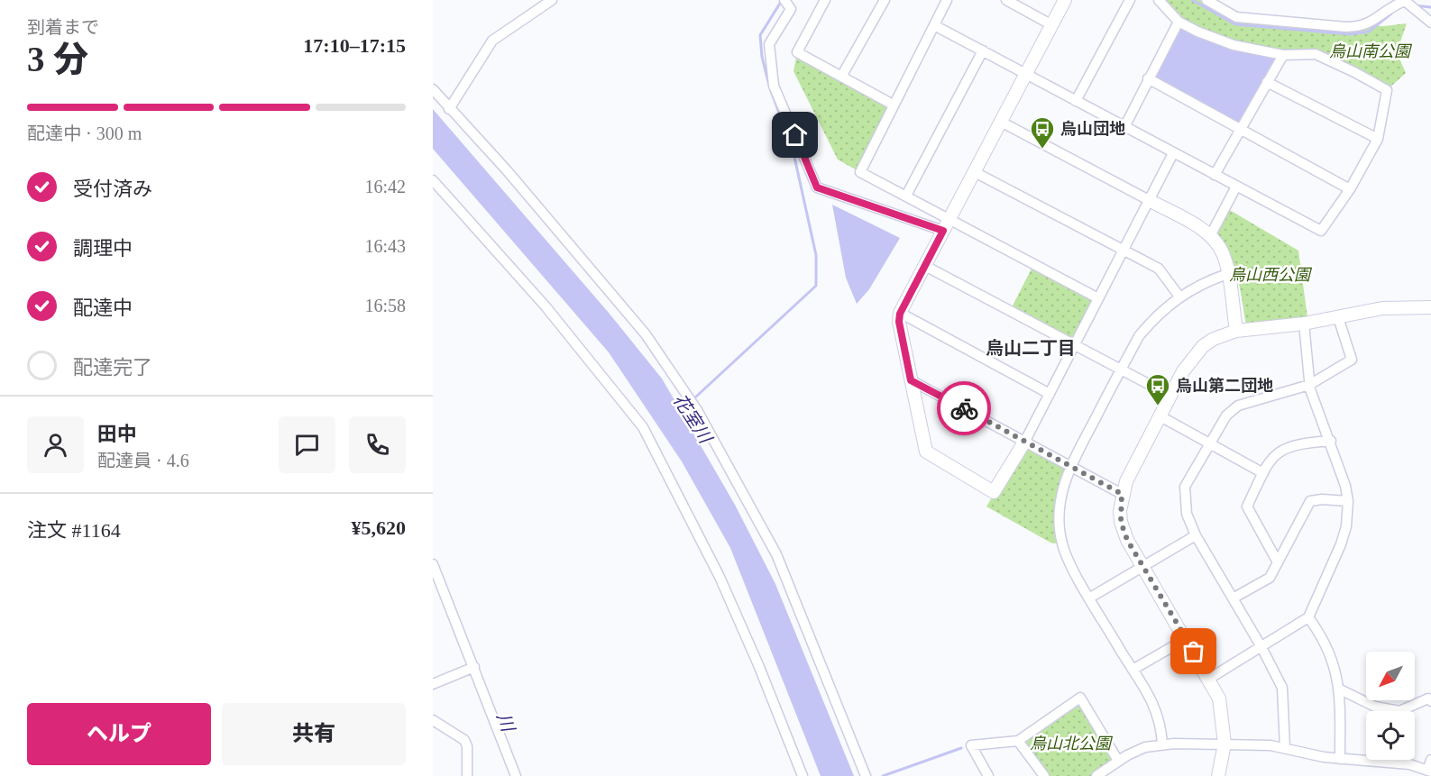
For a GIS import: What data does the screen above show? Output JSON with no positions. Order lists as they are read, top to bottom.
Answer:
{
  "districts": ["烏山二丁目"],
  "water": ["花室川", "川"],
  "parks": ["烏山南公園", "烏山西公園", "烏山北公園"],
  "places": {
    "bus stop": ["烏山団地", "烏山第二団地"]
  },
  "north": "bottom left",
  "page": {
    "heading": ["3 分", "到着まで", "17:10–17:15"],
    "panel": [
      "田中",
      "配達員 · 4.6",
      "注文 #1164",
      "¥5,620"
    ],
    "bar": "配達中 · 300 m",
    "list": [
      ["受付済み", "16:42"],
      ["調理中", "16:43"],
      ["配達中", "16:58"],
      "配達完了"
    ],
    "buttons": ["ヘルプ", "共有"]
  }
}
